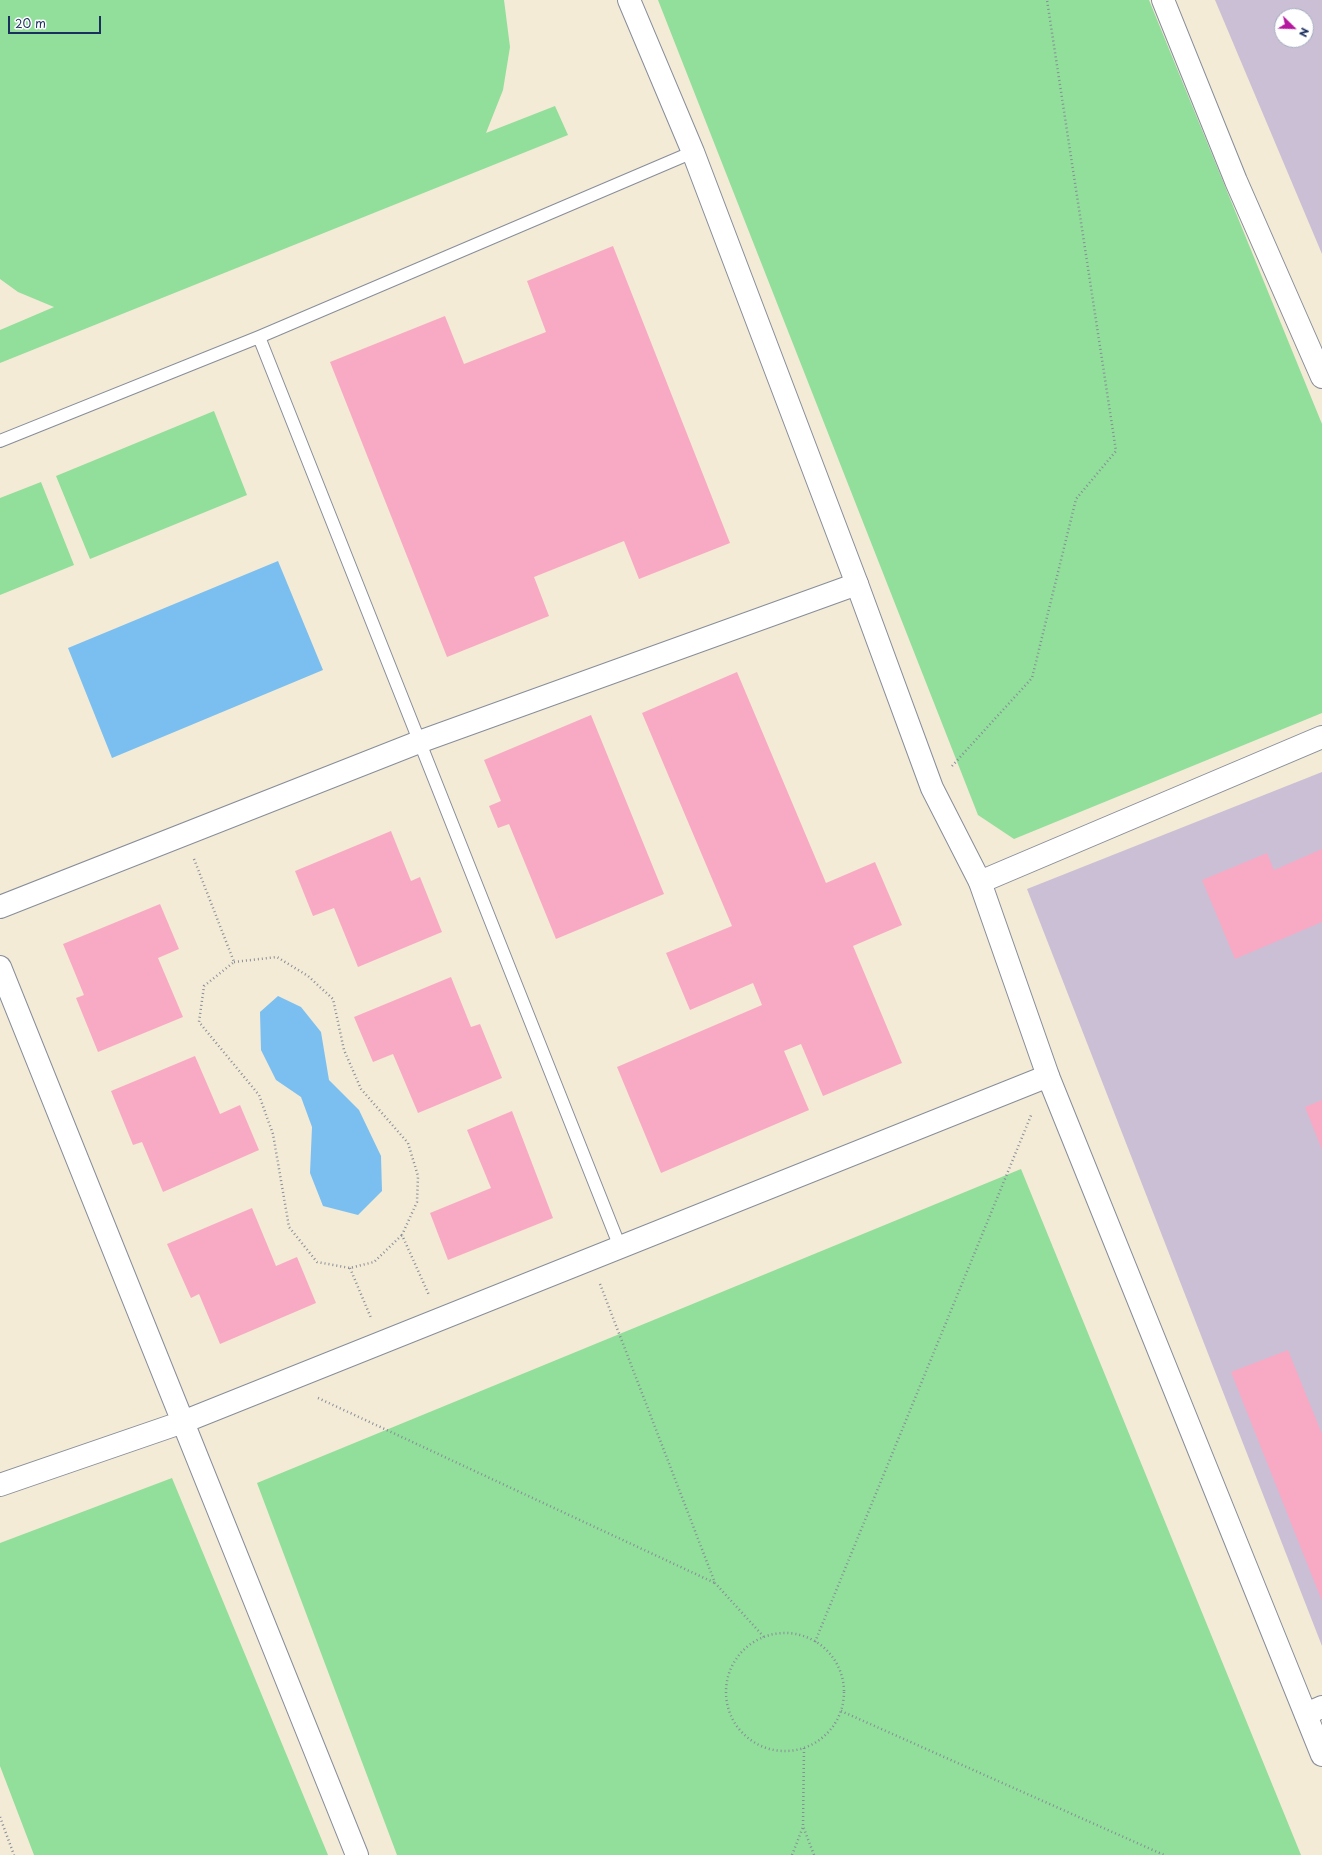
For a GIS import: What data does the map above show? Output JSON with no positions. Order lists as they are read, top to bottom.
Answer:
{
  "scale_bar": "20 m",
  "north": "bottom right"
}
